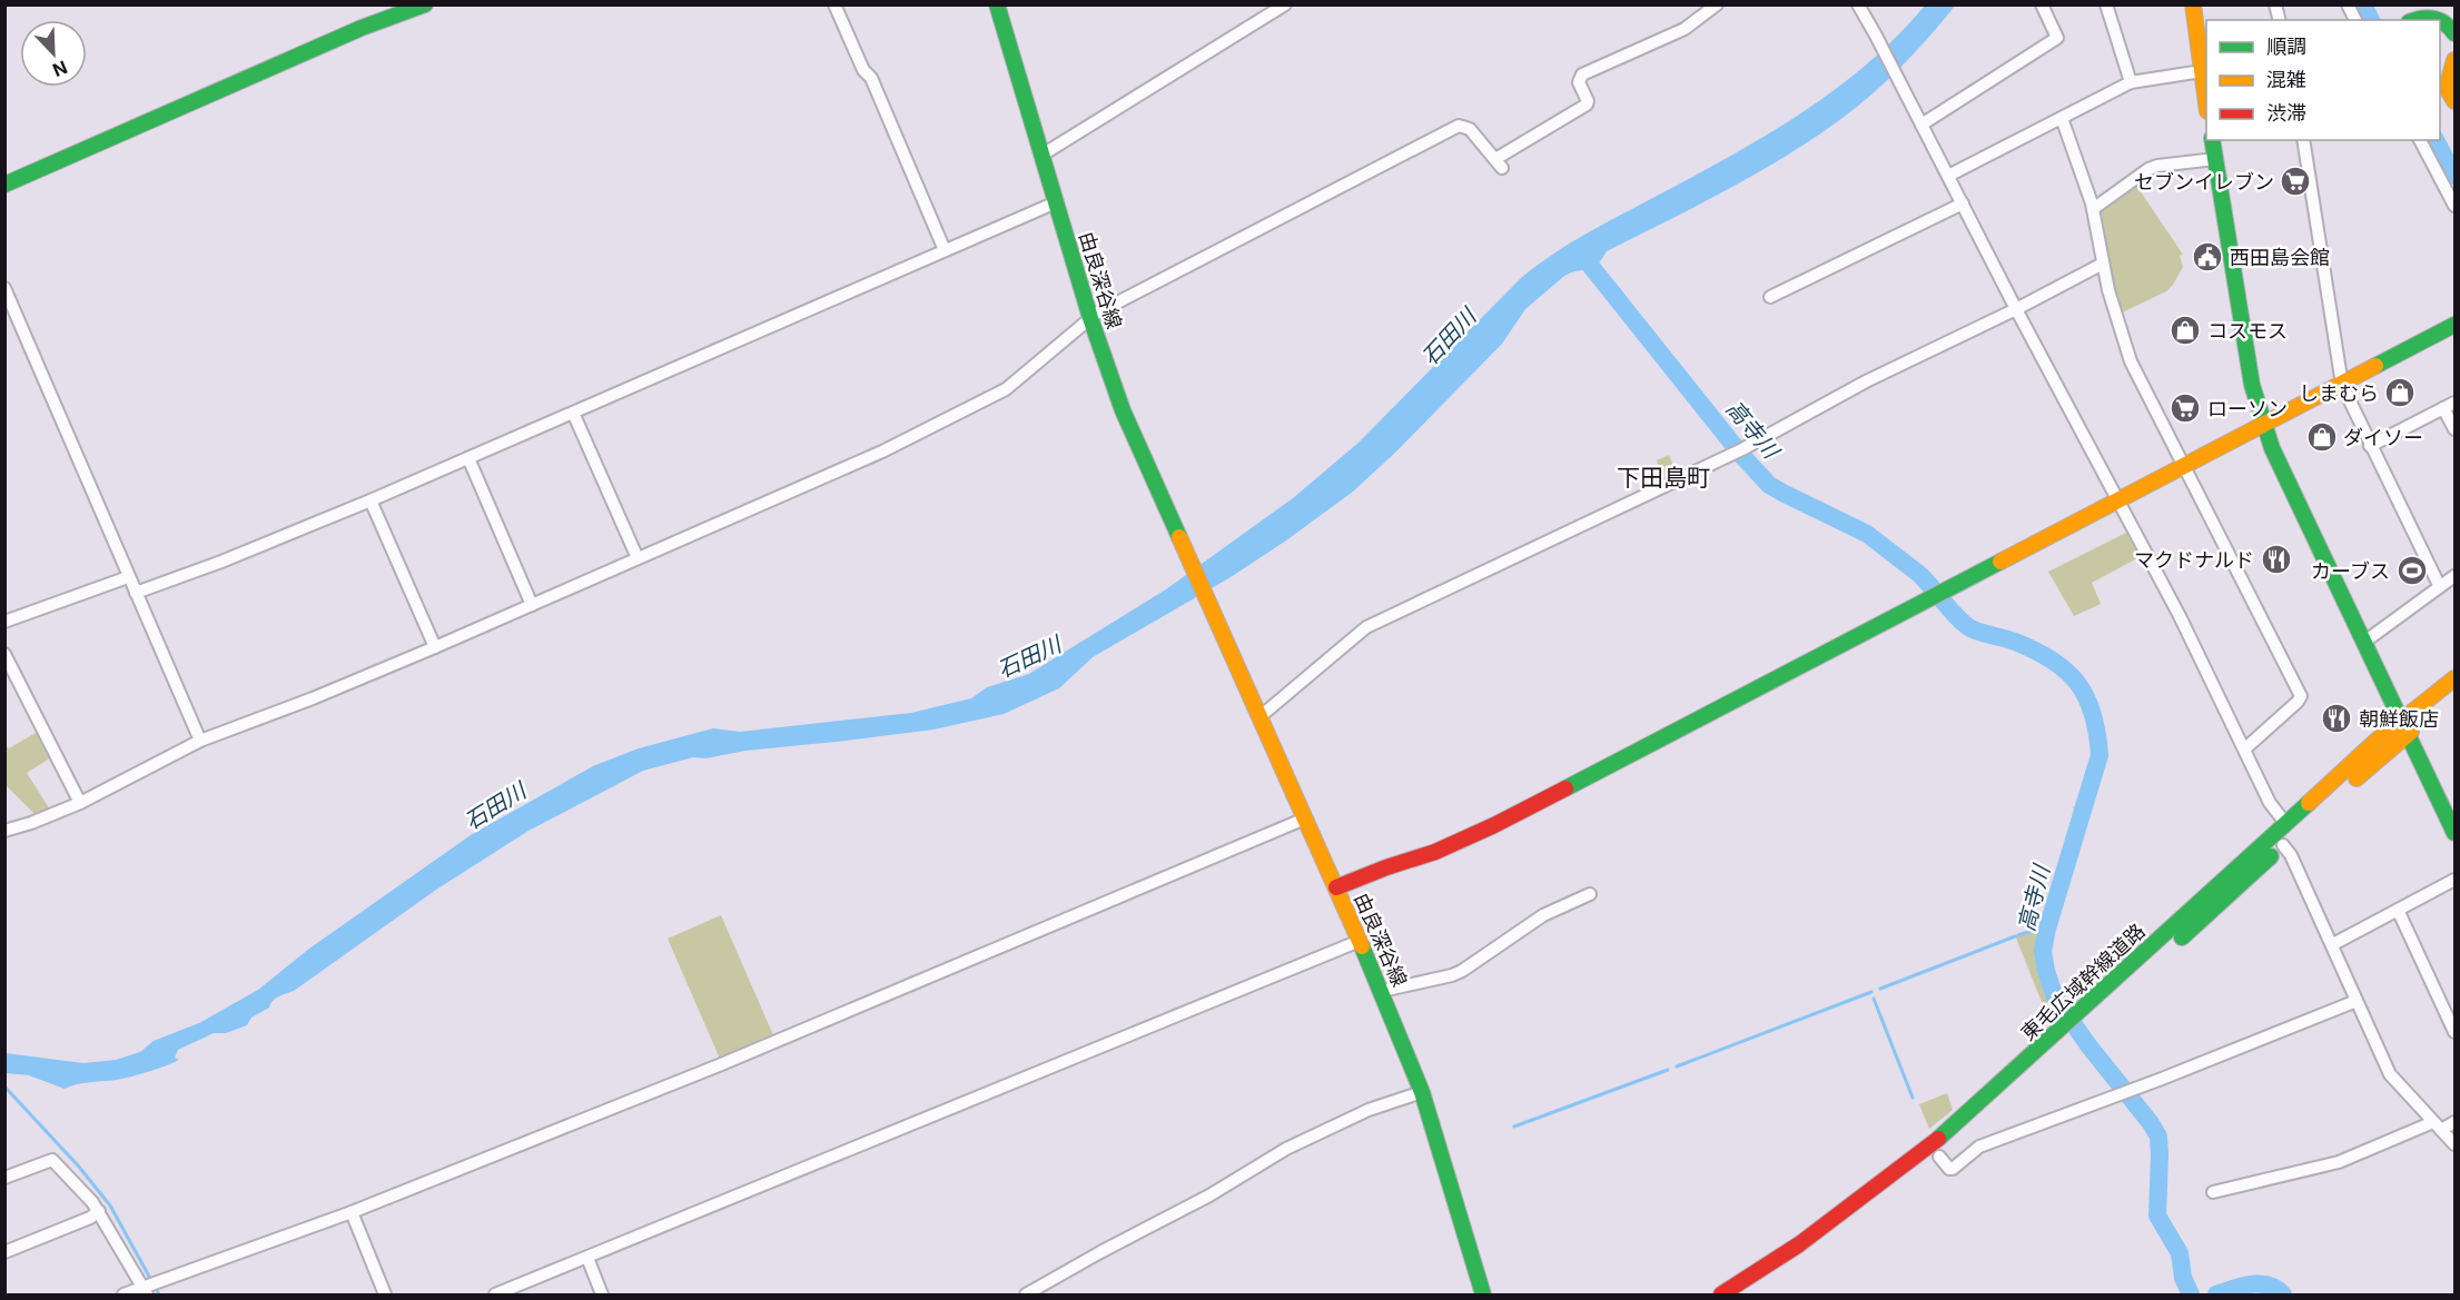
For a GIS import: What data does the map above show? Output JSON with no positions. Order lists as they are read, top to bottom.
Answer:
{
  "streets": {
    "main road": ["由良深谷線", "東毛広域幹線道路"]
  },
  "districts": ["下田島町"],
  "water": ["石田川", "高寺川"],
  "places": {
    "supermarket": ["セブンイレブン", "ローソン"],
    "public building": ["西田島会館"],
    "shop": ["コスモス", "しまむら", "ダイソー"],
    "restaurant": ["マクドナルド", "朝鮮飯店"],
    "sports": ["カーブス"]
  },
  "legend": ["順調", "混雑", "渋滞"],
  "north": "bottom right"
}
